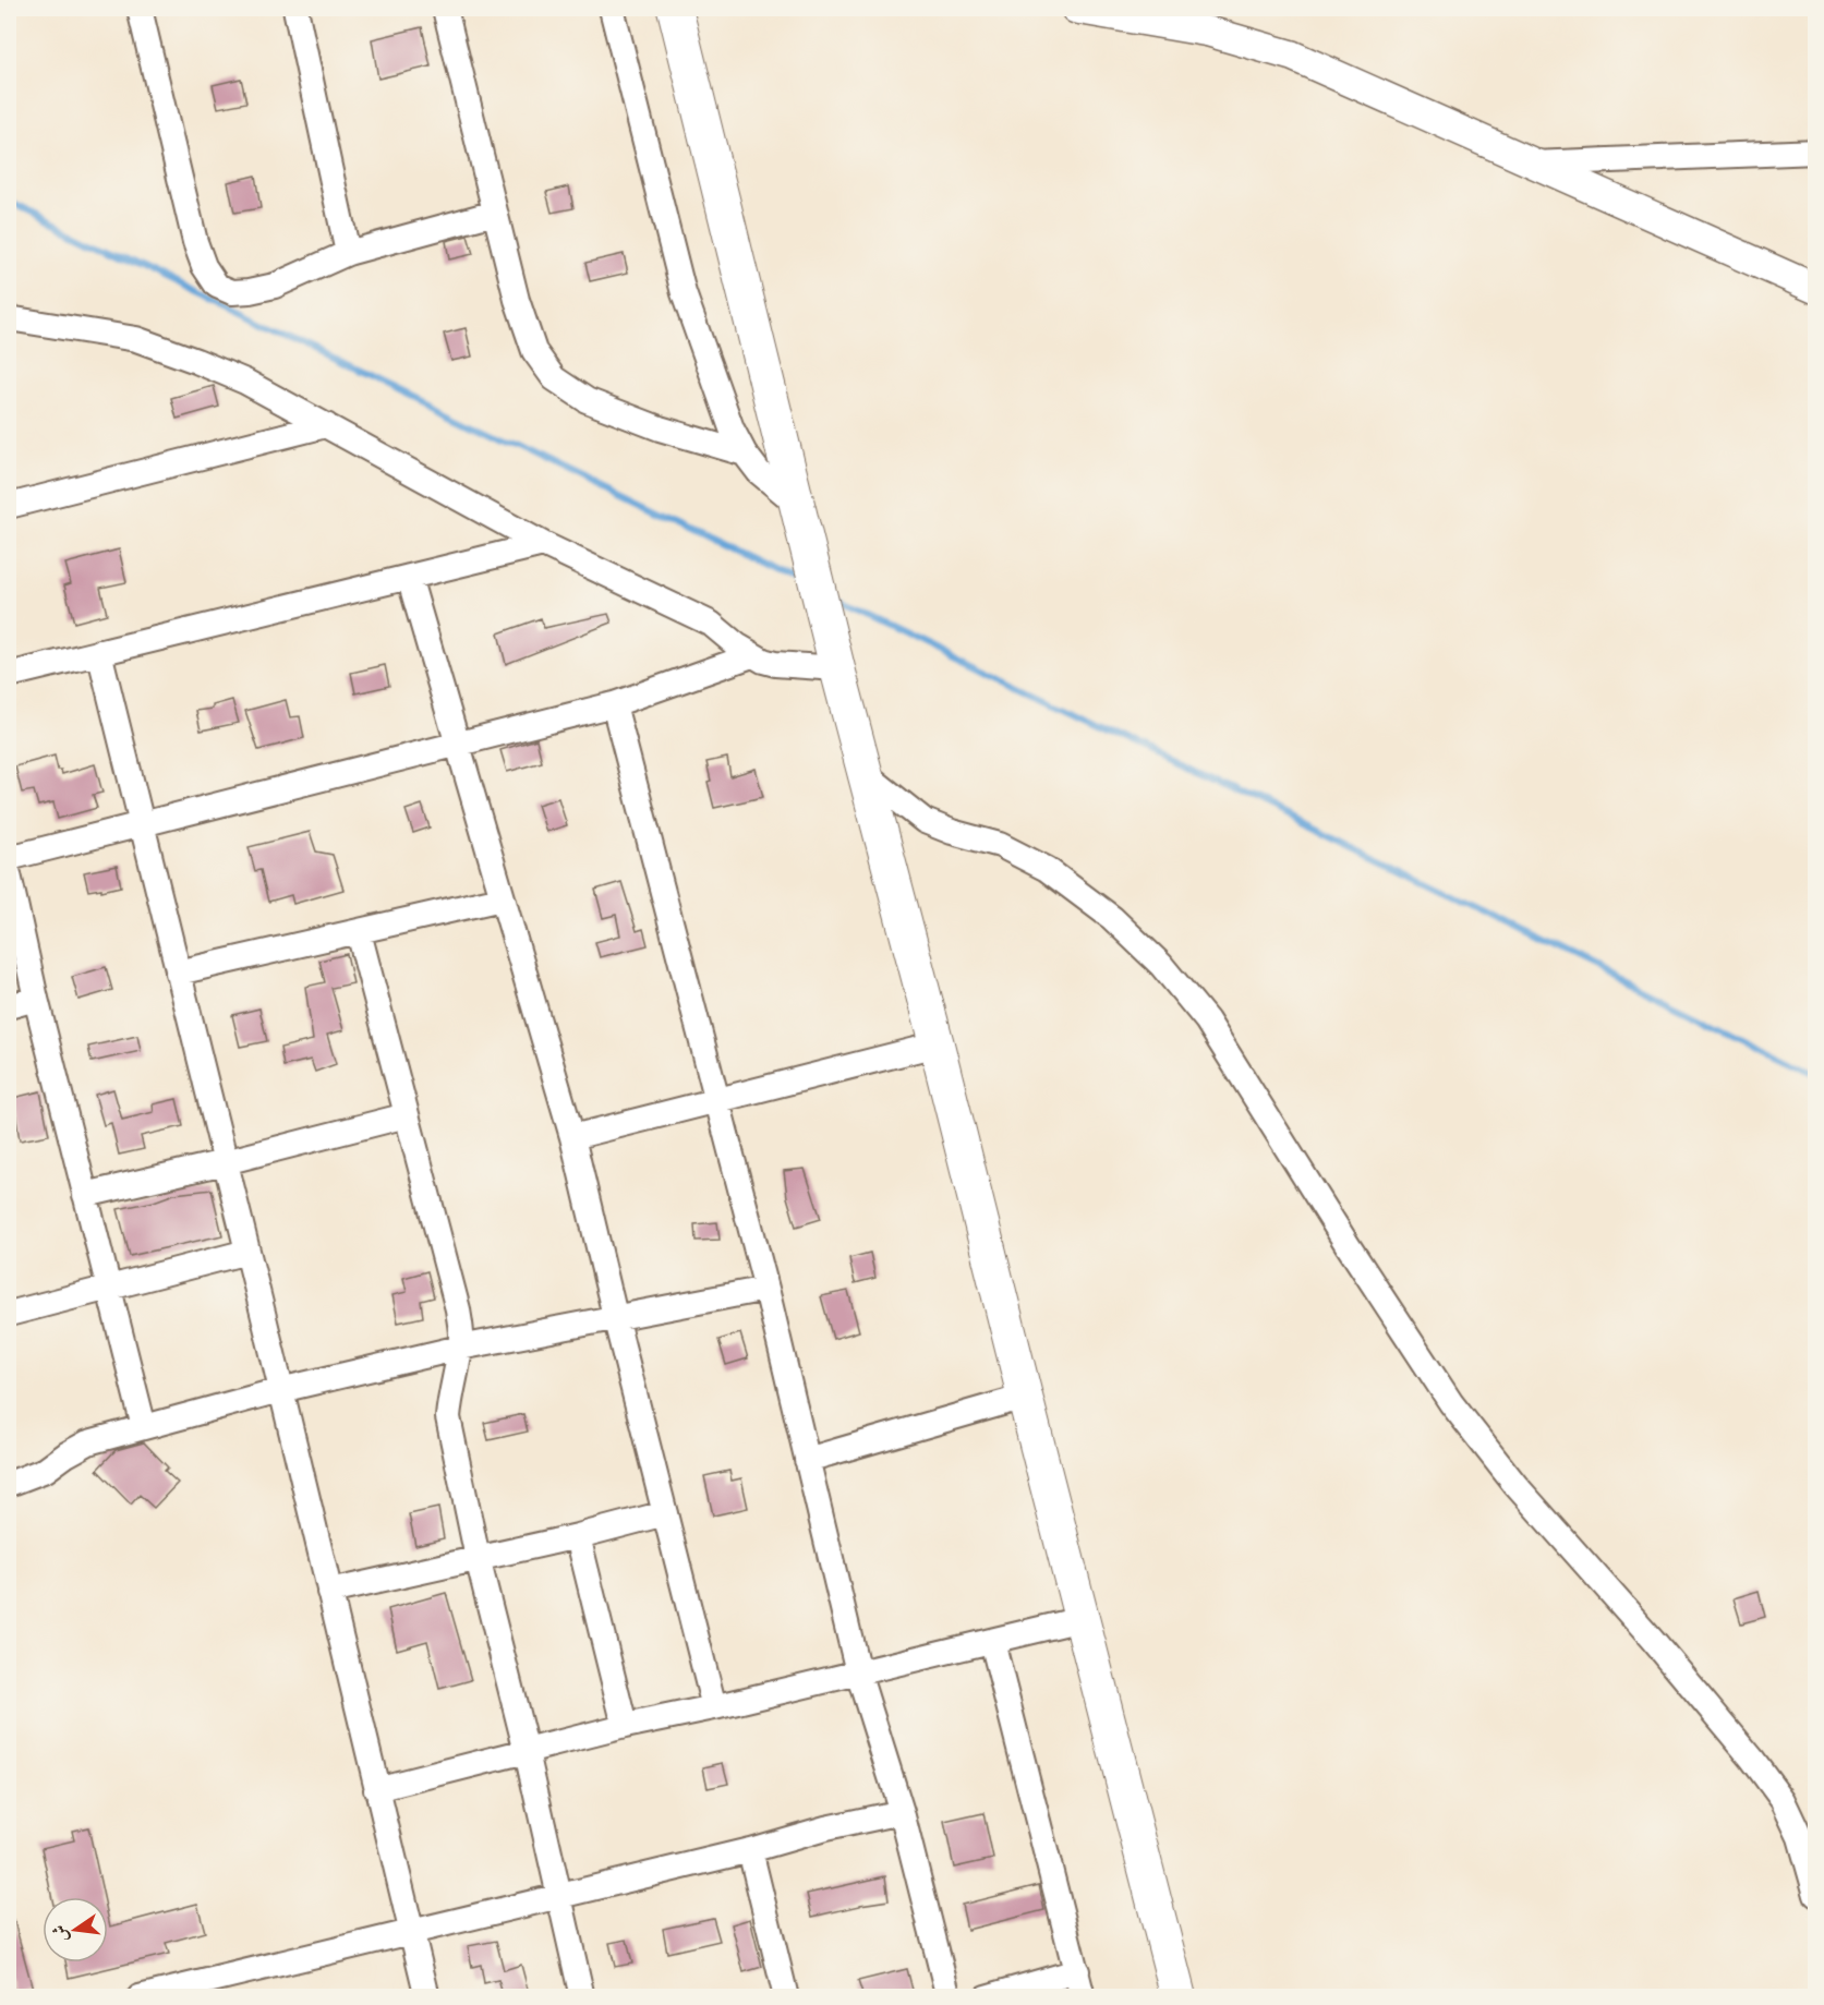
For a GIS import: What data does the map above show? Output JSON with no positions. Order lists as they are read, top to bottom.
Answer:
{
  "north": "left"
}
